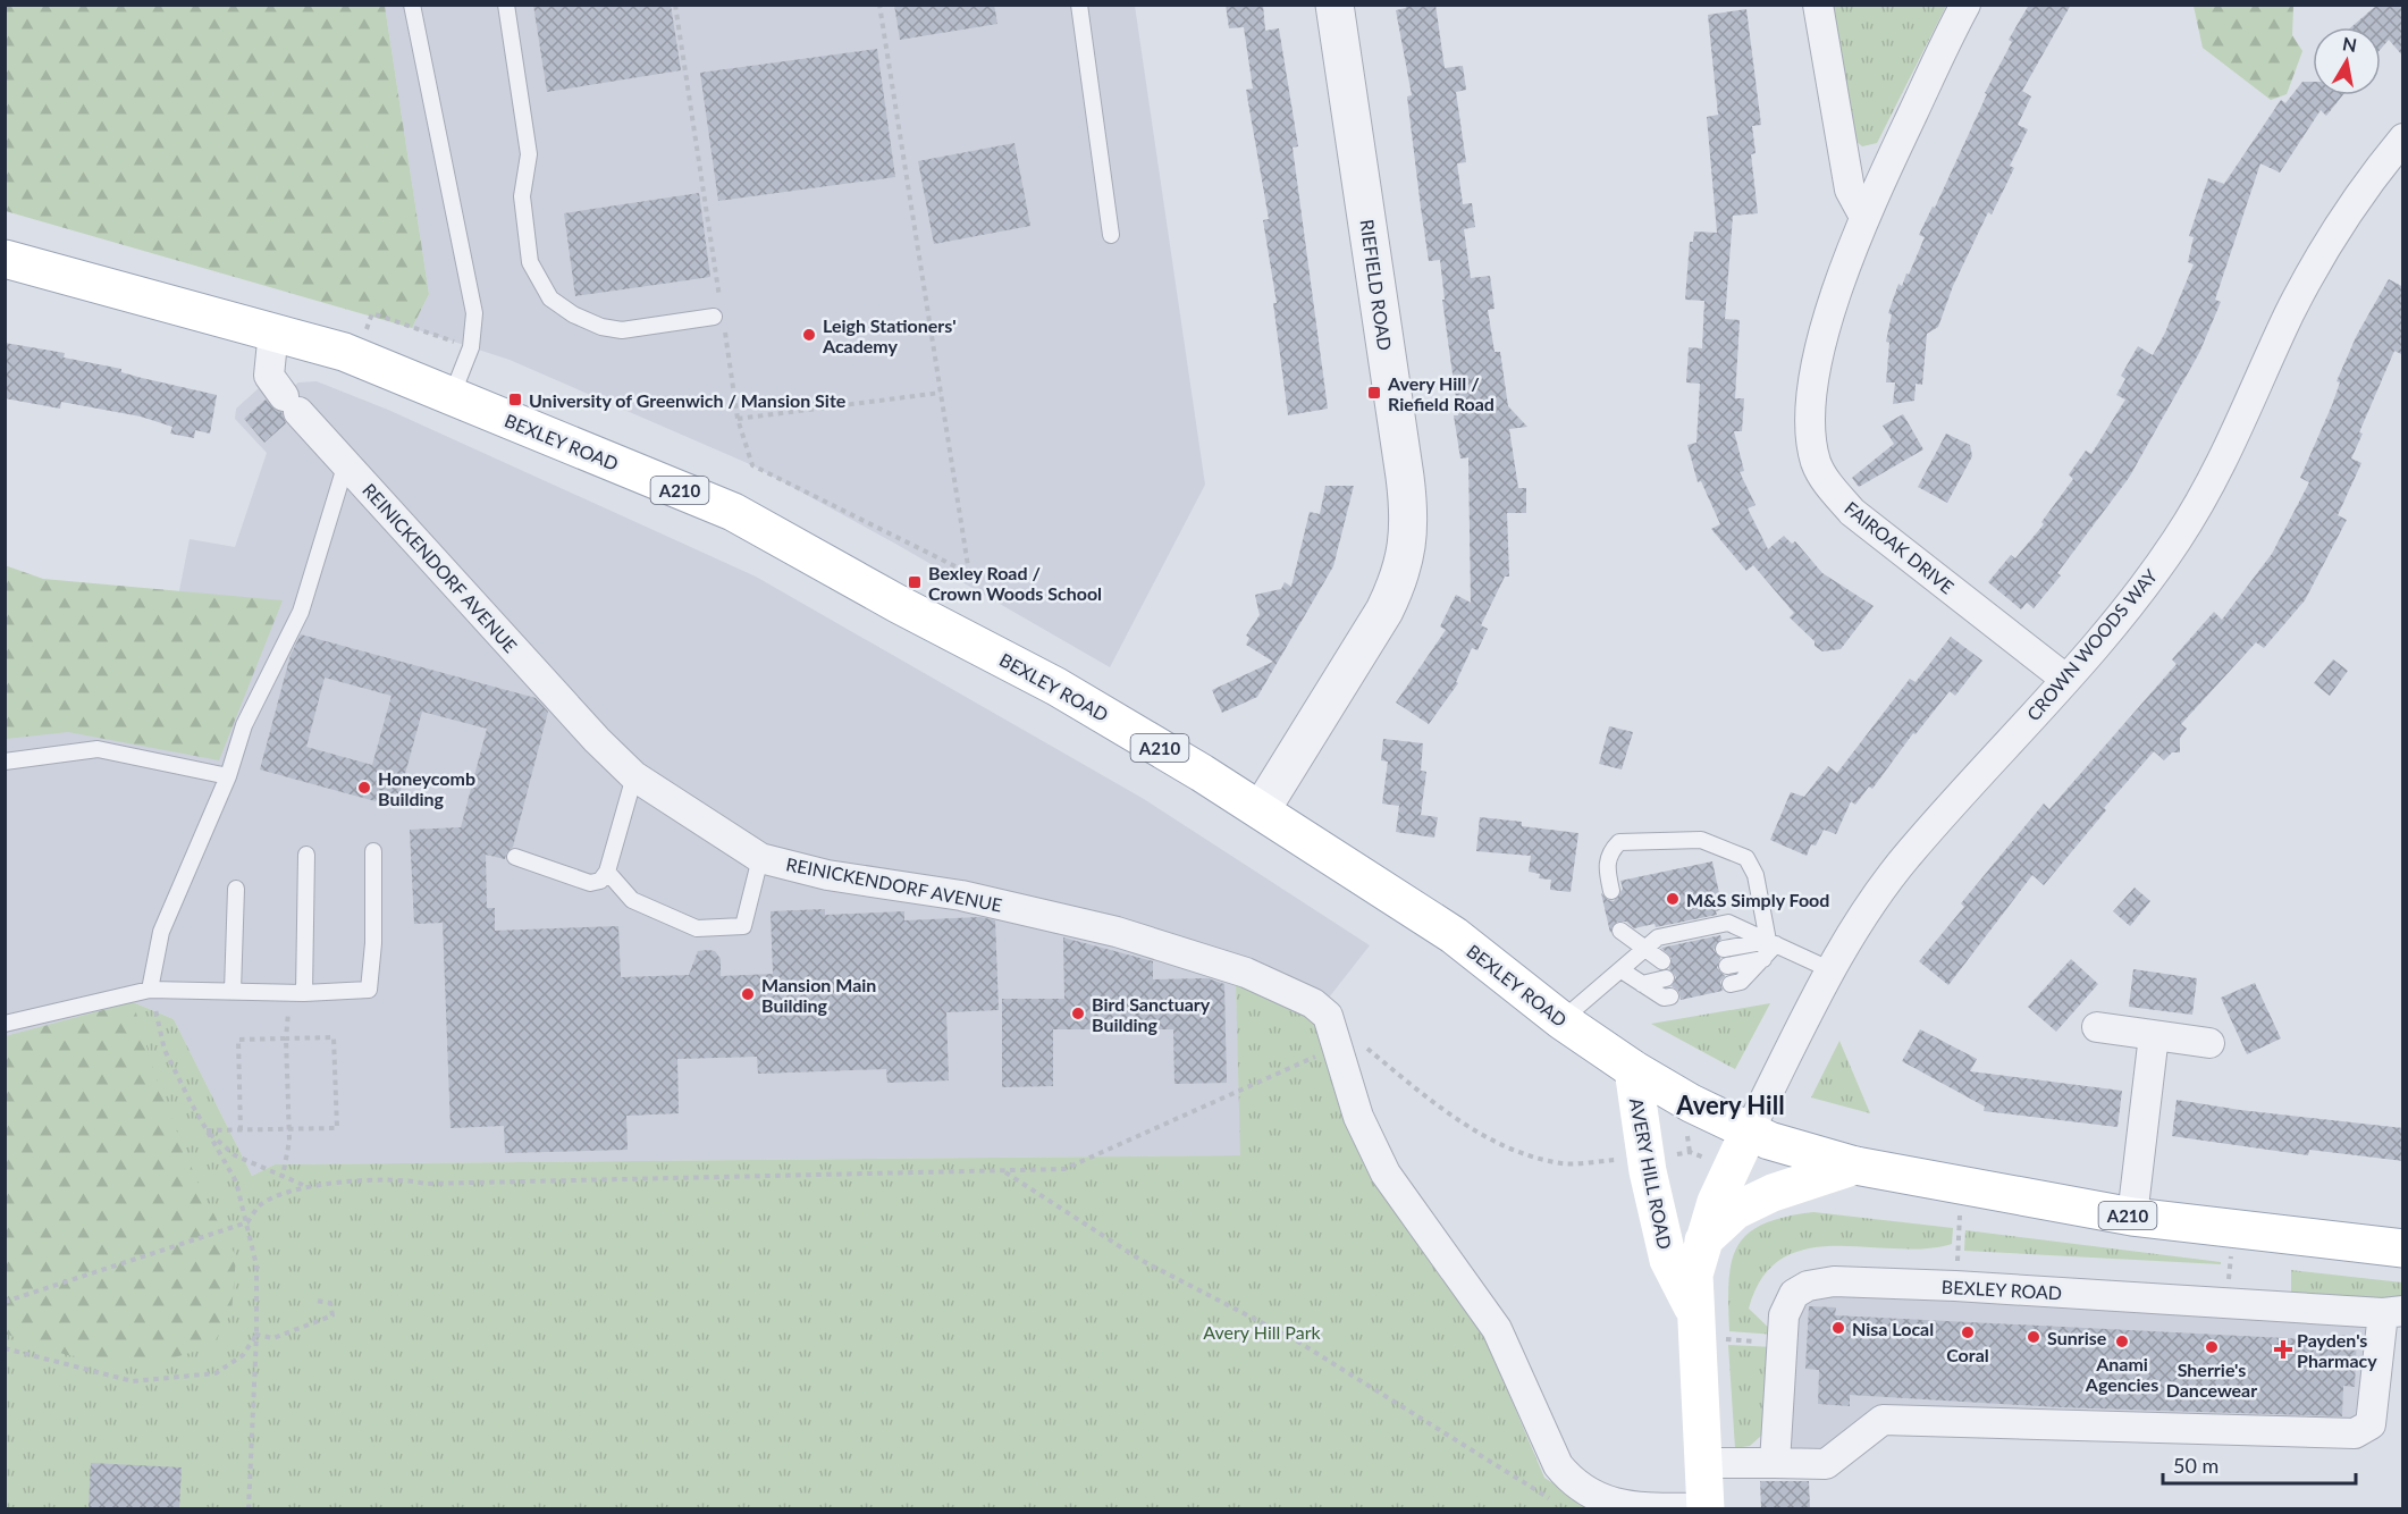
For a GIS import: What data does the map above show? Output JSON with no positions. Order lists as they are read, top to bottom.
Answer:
{
  "streets": {
    "main road": ["BEXLEY ROAD", "A210", "AVERY HILL ROAD"],
    "street": [
      "RIEFIELD ROAD",
      "FAIROAK DRIVE",
      "REINICKENDORF AVENUE",
      "CROWN WOODS WAY"
    ]
  },
  "crossings": [
    ["RIEFIELD ROAD", "BEXLEY ROAD"],
    ["BEXLEY ROAD", "REINICKENDORF AVENUE"],
    ["BEXLEY ROAD", "CROWN WOODS WAY"],
    ["BEXLEY ROAD", "AVERY HILL ROAD"],
    ["FAIROAK DRIVE", "CROWN WOODS WAY"],
    ["CROWN WOODS WAY", "AVERY HILL ROAD"]
  ],
  "districts": ["Avery Hill"],
  "parks": ["Avery Hill Park"],
  "places": {
    "other": [
      "Leigh Stationers' Academy",
      "Honeycomb Building",
      "M&S Simply Food",
      "Mansion Main Building",
      "Bird Sanctuary Building",
      "Nisa Local",
      "Coral",
      "Sunrise",
      "Anami Agencies",
      "Sherrie's Dancewear"
    ],
    "transit": ["Avery Hill / Riefield Road", "University of Greenwich / Mansion Site", "Bexley Road / Crown Woods School"],
    "health": ["Payden's Pharmacy"]
  },
  "scale_bar": "50 m",
  "north": "top"
}
